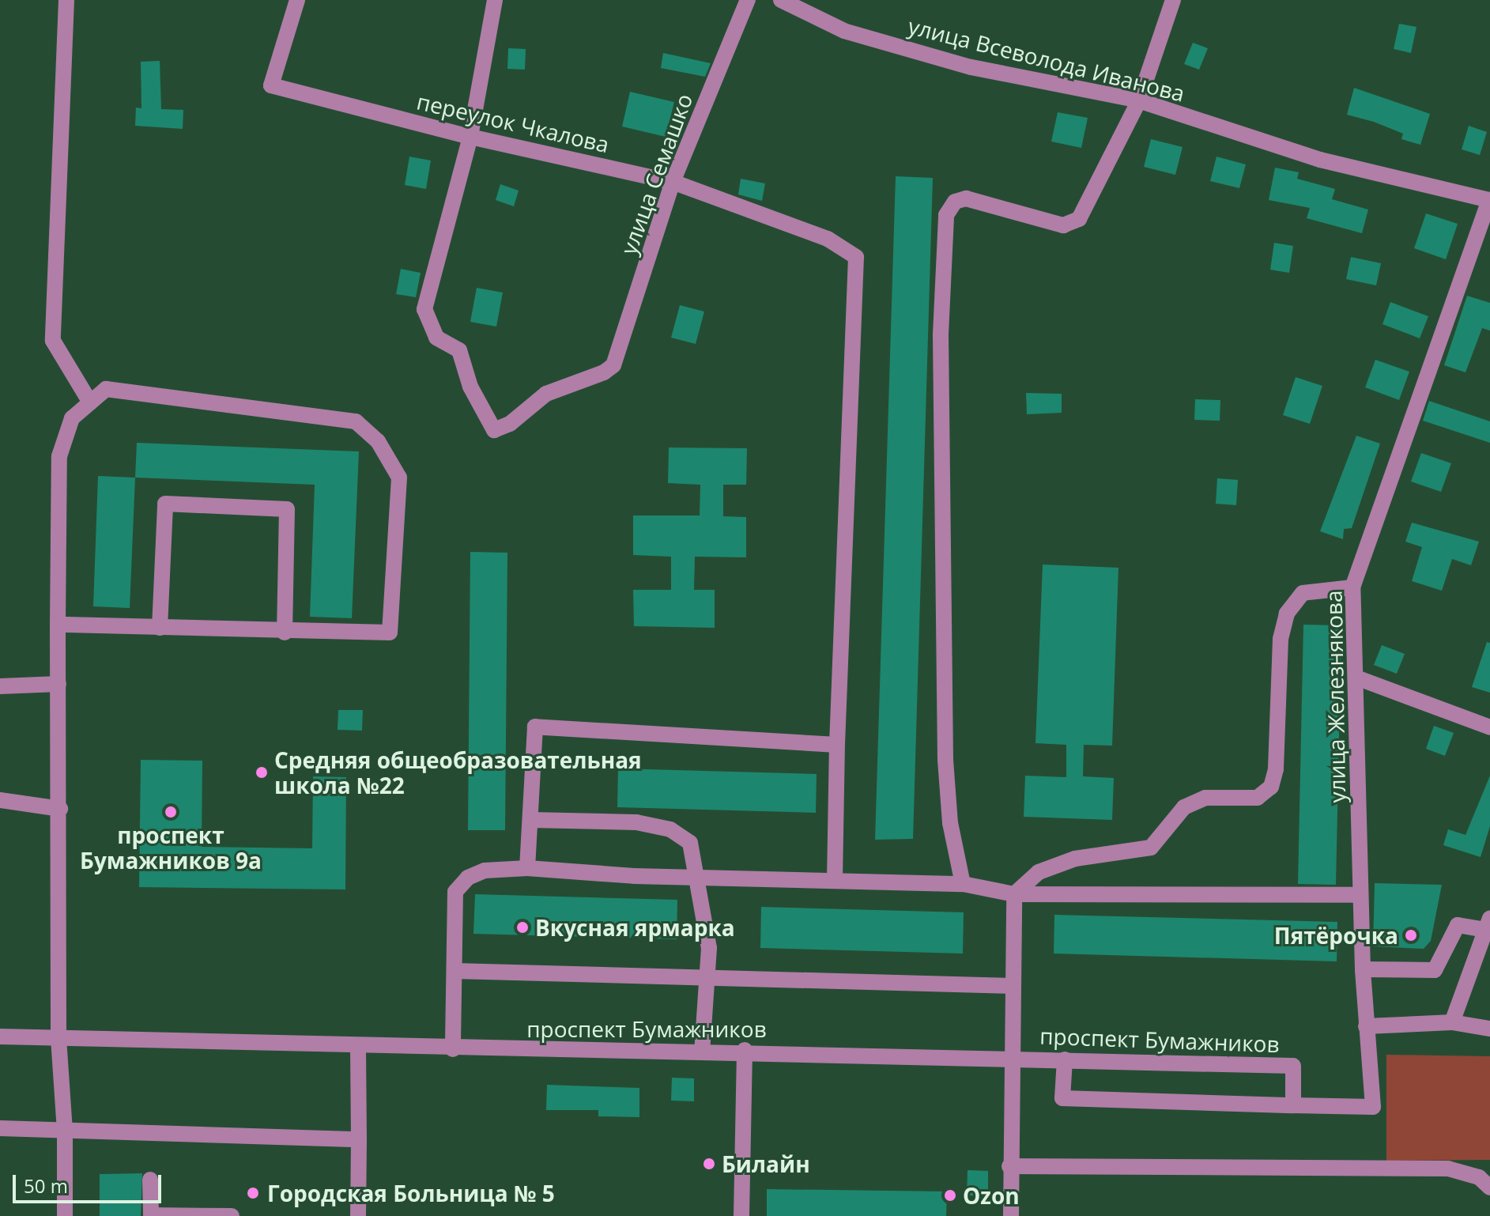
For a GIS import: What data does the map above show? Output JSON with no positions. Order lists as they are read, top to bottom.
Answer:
{
  "streets": {
    "street": [
      "улица Всеволода Иванова",
      "переулок Чкалова",
      "улица Семашко",
      "улица Железнякова",
      "проспект Бумажников"
    ]
  },
  "crossings": [
    ["улица Всеволода Иванова", "улица Железнякова"],
    ["переулок Чкалова", "улица Семашко"],
    ["улица Железнякова", "проспект Бумажников"]
  ],
  "places": [
    "Средняя общеобразовательная школа №22",
    "проспект Бумажников 9а",
    "Вкусная ярмарка",
    "Пятёрочка",
    "Билайн",
    "Городская Больница № 5",
    "Ozon"
  ],
  "scale_bar": "50 m"
}
